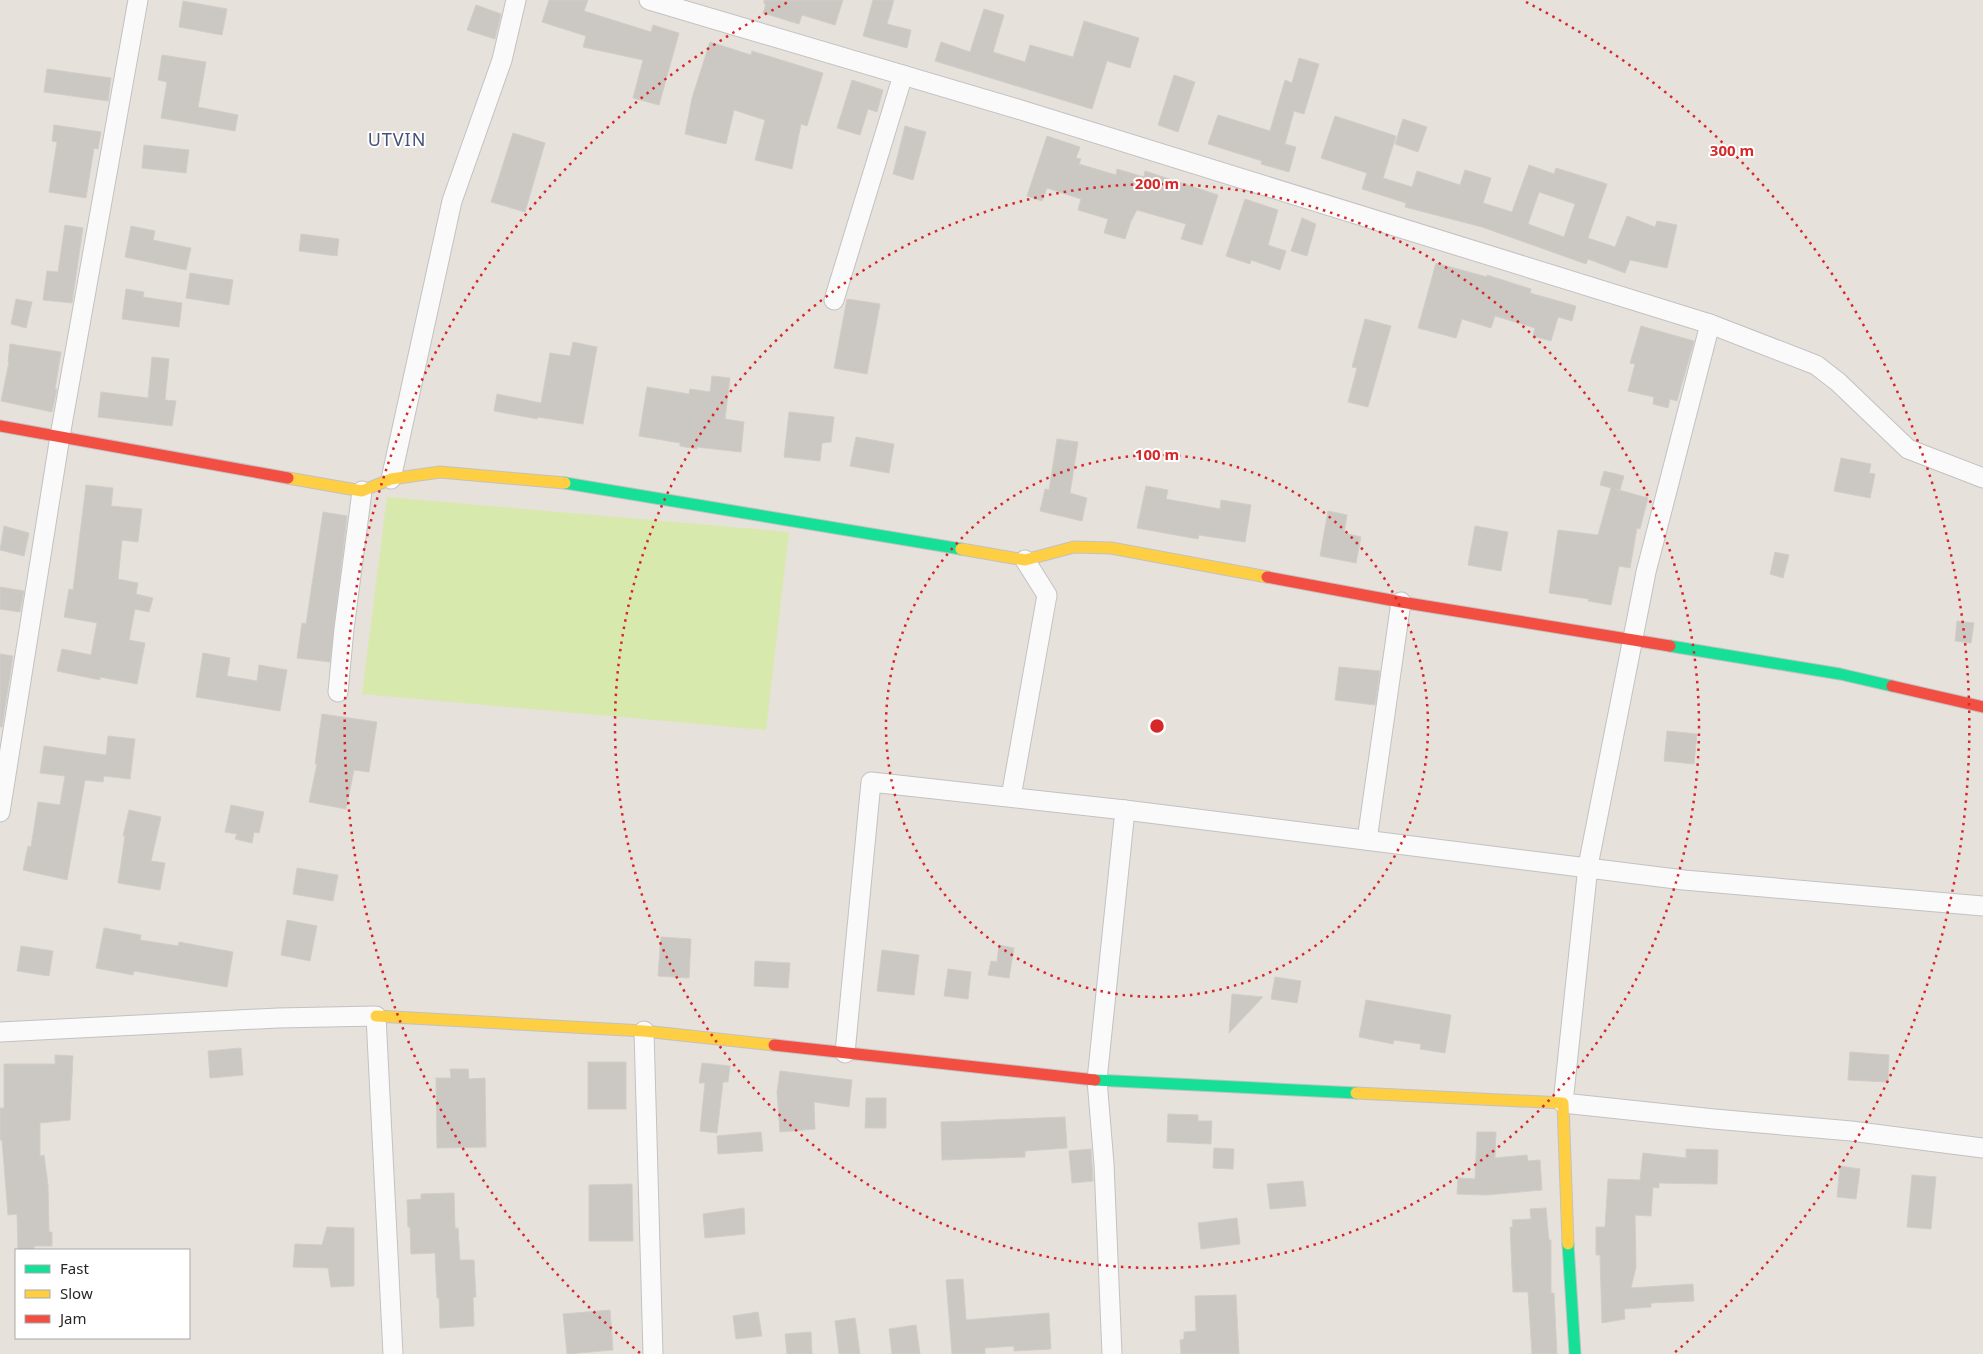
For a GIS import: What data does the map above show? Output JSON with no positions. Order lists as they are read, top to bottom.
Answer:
{
  "districts": ["UTVIN"],
  "legend": ["Fast", "Slow", "Jam"],
  "rings": ["300 m", "200 m", "100 m"]
}
